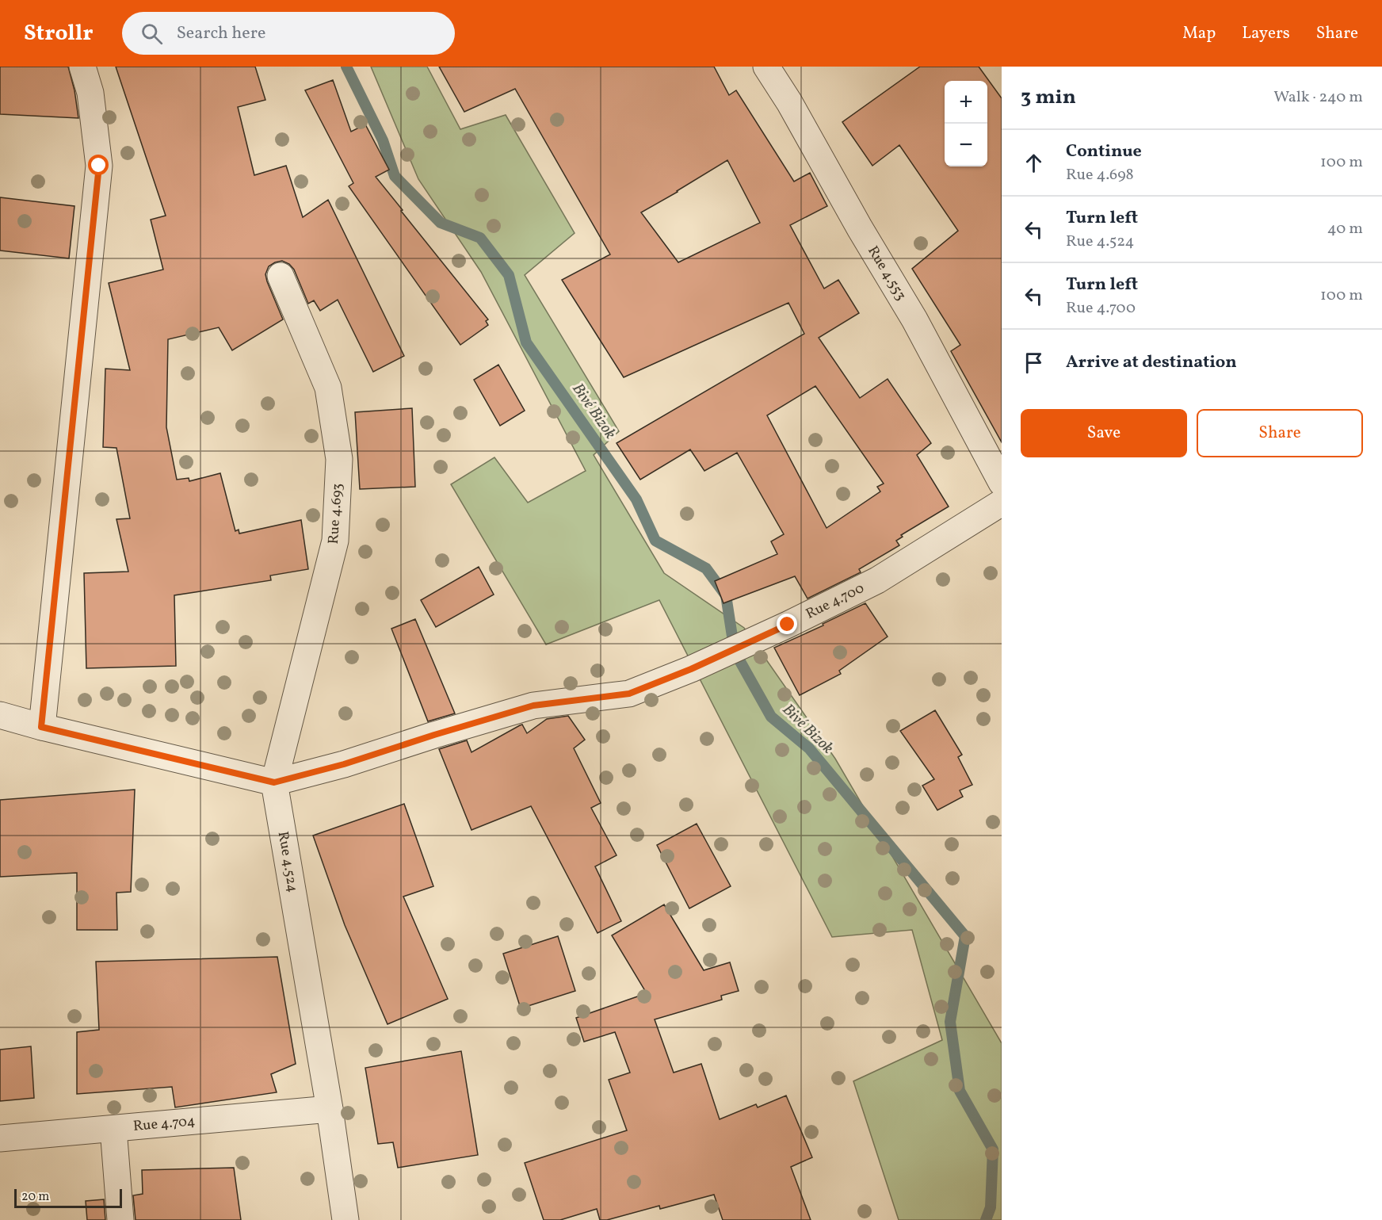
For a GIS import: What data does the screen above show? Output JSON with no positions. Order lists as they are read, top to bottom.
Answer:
{
  "streets": {
    "street": [
      "Rue 4.553",
      "Rue 4.693",
      "Rue 4.700",
      "Rue 4.524",
      "Rue 4.704"
    ]
  },
  "crossings": [
    ["Rue 4.693", "Rue 4.700"],
    ["Rue 4.693", "Rue 4.524"],
    ["Rue 4.700", "Rue 4.524"],
    ["Rue 4.524", "Rue 4.704"]
  ],
  "water": ["Bivé Bizok"],
  "scale_bar": "20 m",
  "page": {
    "header": "Strollr",
    "search": "Search here",
    "nav": ["Map", "Layers", "Share"],
    "heading": ["3 min", "Walk · 240 m"],
    "map_buttons": ["+", "−"],
    "list": [
      ["Continue", "Rue 4.698", "100 m"],
      ["Turn left", "Rue 4.524", "40 m"],
      ["Turn left", "Rue 4.700", "100 m"],
      "Arrive at destination"
    ],
    "buttons": ["Save", "Share"],
    "scale": "20 m"
  }
}
